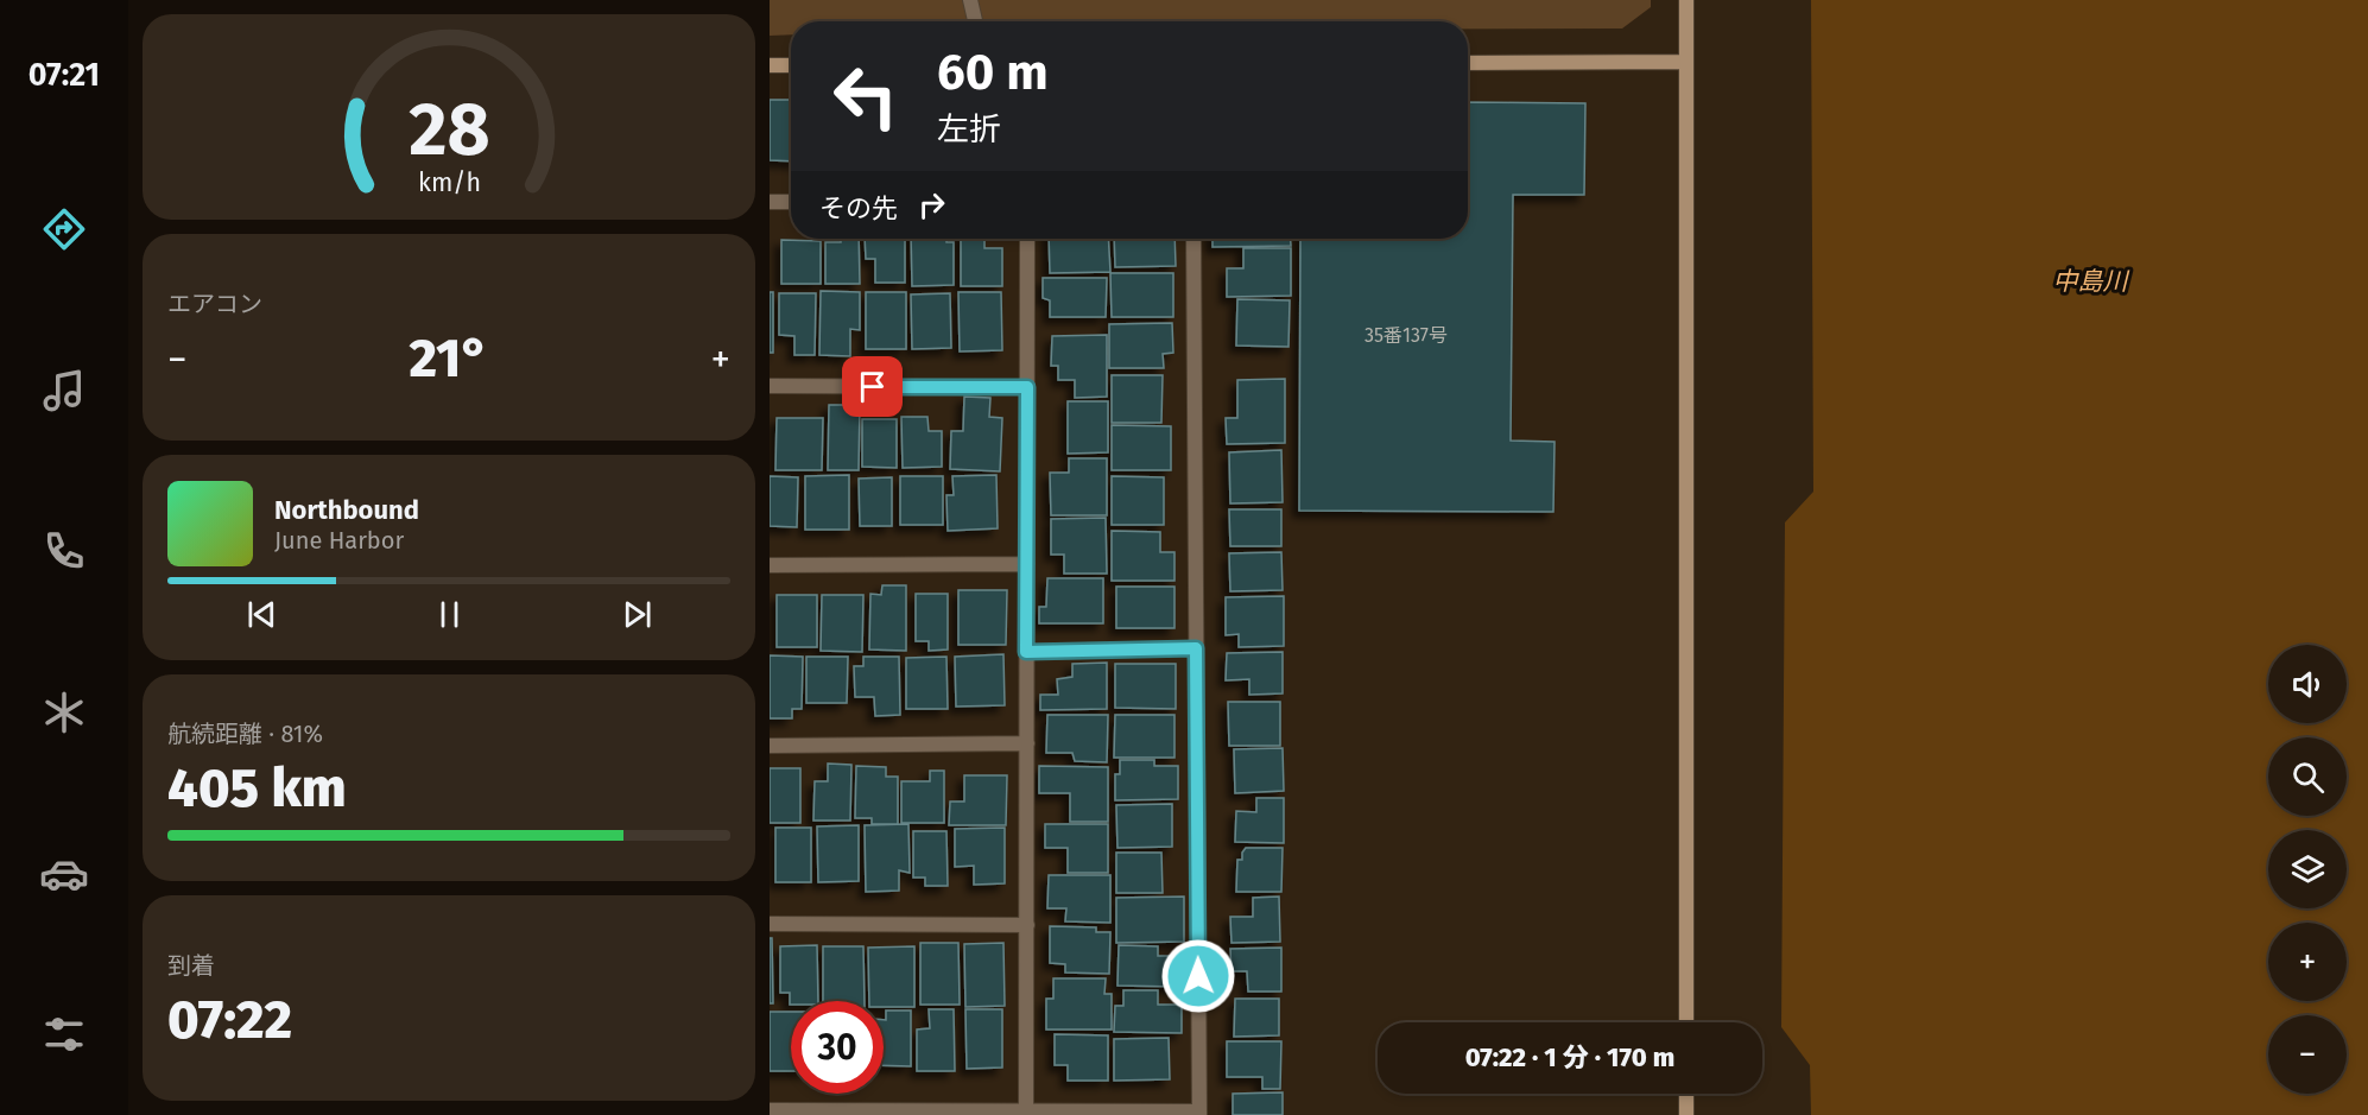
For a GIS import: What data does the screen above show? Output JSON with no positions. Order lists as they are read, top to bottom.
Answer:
{
  "water": ["中島川"],
  "house_numbers": ["35番137号"],
  "page": {
    "tabs": "07:21",
    "turn": ["60 m", "左折"],
    "then": "その先",
    "tile": [
      "エアコン",
      ["航続距離 · 81%", "405 km"],
      ["到着", "07:22"]
    ],
    "heat": ["−", "21°", "+"],
    "song": ["Northbound", "June Harbor"],
    "map_buttons": ["+", "−"],
    "limit": "30",
    "trip": "07:22 · 1 分 · 170 m",
    "gauge": ["28", "km/h"]
  }
}
